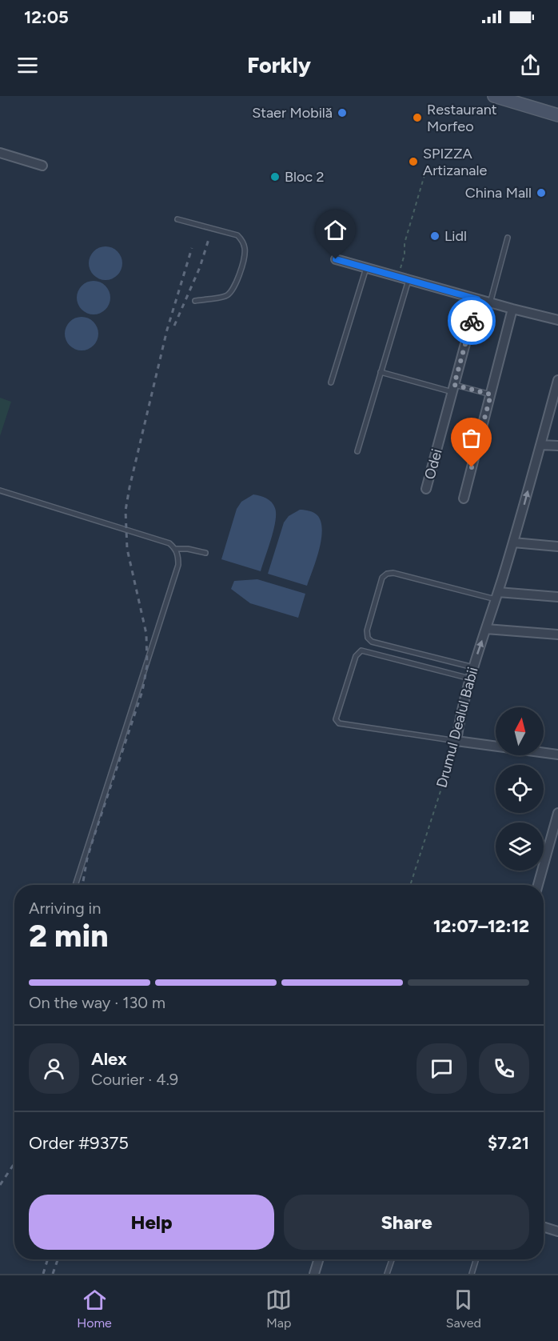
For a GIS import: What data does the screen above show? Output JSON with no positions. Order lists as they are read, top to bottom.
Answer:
{
  "streets": {
    "street": ["Odei", "Drumul Dealul Babii"]
  },
  "places": [
    "Staer Mobilă",
    "Restaurant Morfeo",
    "SPIZZA Artizanale",
    "Bloc 2",
    "China Mall",
    "Lidl"
  ],
  "north": "top",
  "page": {
    "status": "12:05",
    "header": "Forkly",
    "heading": ["2 min", "Arriving in", "12:07–12:12"],
    "panel": [
      "Alex",
      "Courier · 4.9",
      "Order #9375",
      "$7.21"
    ],
    "bar": "On the way · 130 m",
    "buttons": ["Help", "Share"],
    "tabs": ["Home", "Map", "Saved"]
  }
}
